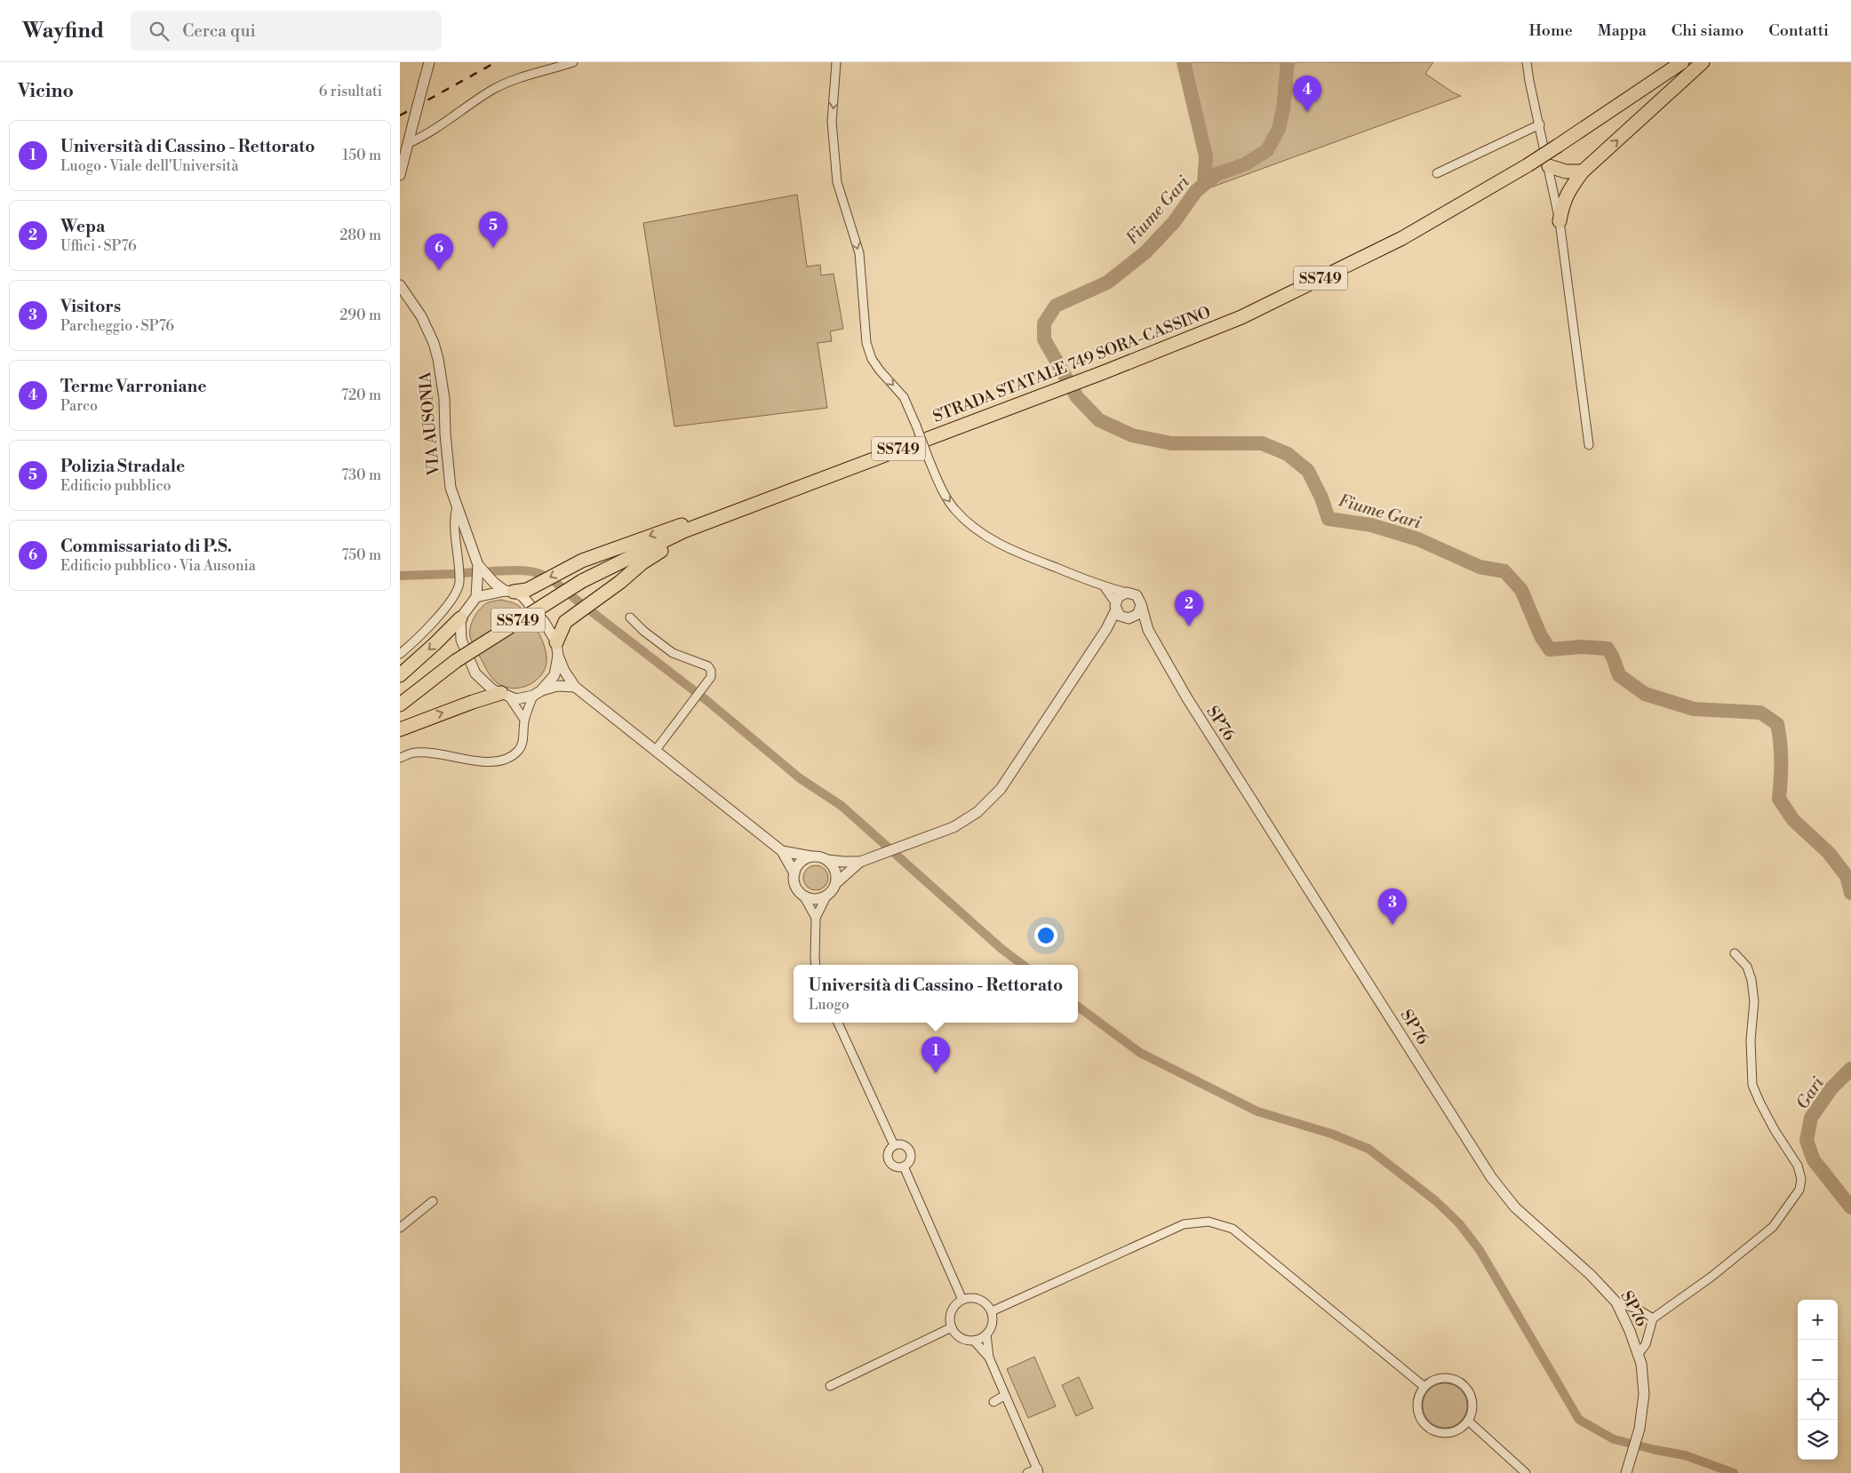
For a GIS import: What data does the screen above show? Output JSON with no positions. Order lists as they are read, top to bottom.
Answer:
{
  "streets": {
    "highway": ["SS749", "STRADA STATALE 749 SORA-CASSINO"],
    "street": ["VIA AUSONIA", "SP76"]
  },
  "water": ["Fiume Gari", "Gari"],
  "page": {
    "header": "Wayfind",
    "search": "Cerca qui",
    "nav": [
      "Home",
      "Mappa",
      "Chi siamo",
      "Contatti"
    ],
    "heading": ["Vicino", "6 risultati"],
    "pins": [
      "4",
      "5",
      "6",
      "2",
      "3",
      "1"
    ],
    "list": [
      {
        "mark": "1",
        "name": "Università di Cassino - Rettorato",
        "note": "Luogo · Viale dell'Università",
        "value": "150 m"
      },
      {
        "mark": "2",
        "name": "Wepa",
        "note": "Uffici · SP76",
        "value": "280 m"
      },
      {
        "mark": "3",
        "name": "Visitors",
        "note": "Parcheggio · SP76",
        "value": "290 m"
      },
      {
        "mark": "4",
        "name": "Terme Varroniane",
        "note": "Parco",
        "value": "720 m"
      },
      {
        "mark": "5",
        "name": "Polizia Stradale",
        "note": "Edificio pubblico",
        "value": "730 m"
      },
      {
        "mark": "6",
        "name": "Commissariato di P.S.",
        "note": "Edificio pubblico · Via Ausonia",
        "value": "750 m"
      }
    ],
    "popup": ["Università di Cassino - Rettorato", "Luogo"],
    "map_buttons": ["+", "−"]
  }
}
